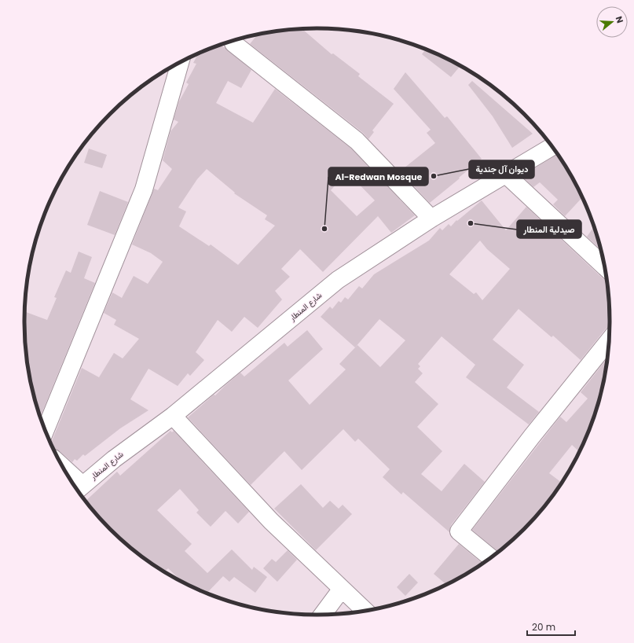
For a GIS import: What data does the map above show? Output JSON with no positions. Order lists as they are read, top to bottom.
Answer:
{
  "streets": {
    "street": ["شارع المنطار"]
  },
  "places": ["ديوان آل جندية", "صيدلية المنطار", "Al-Redwan Mosque"],
  "scale_bar": "20 m",
  "north": "right"
}
